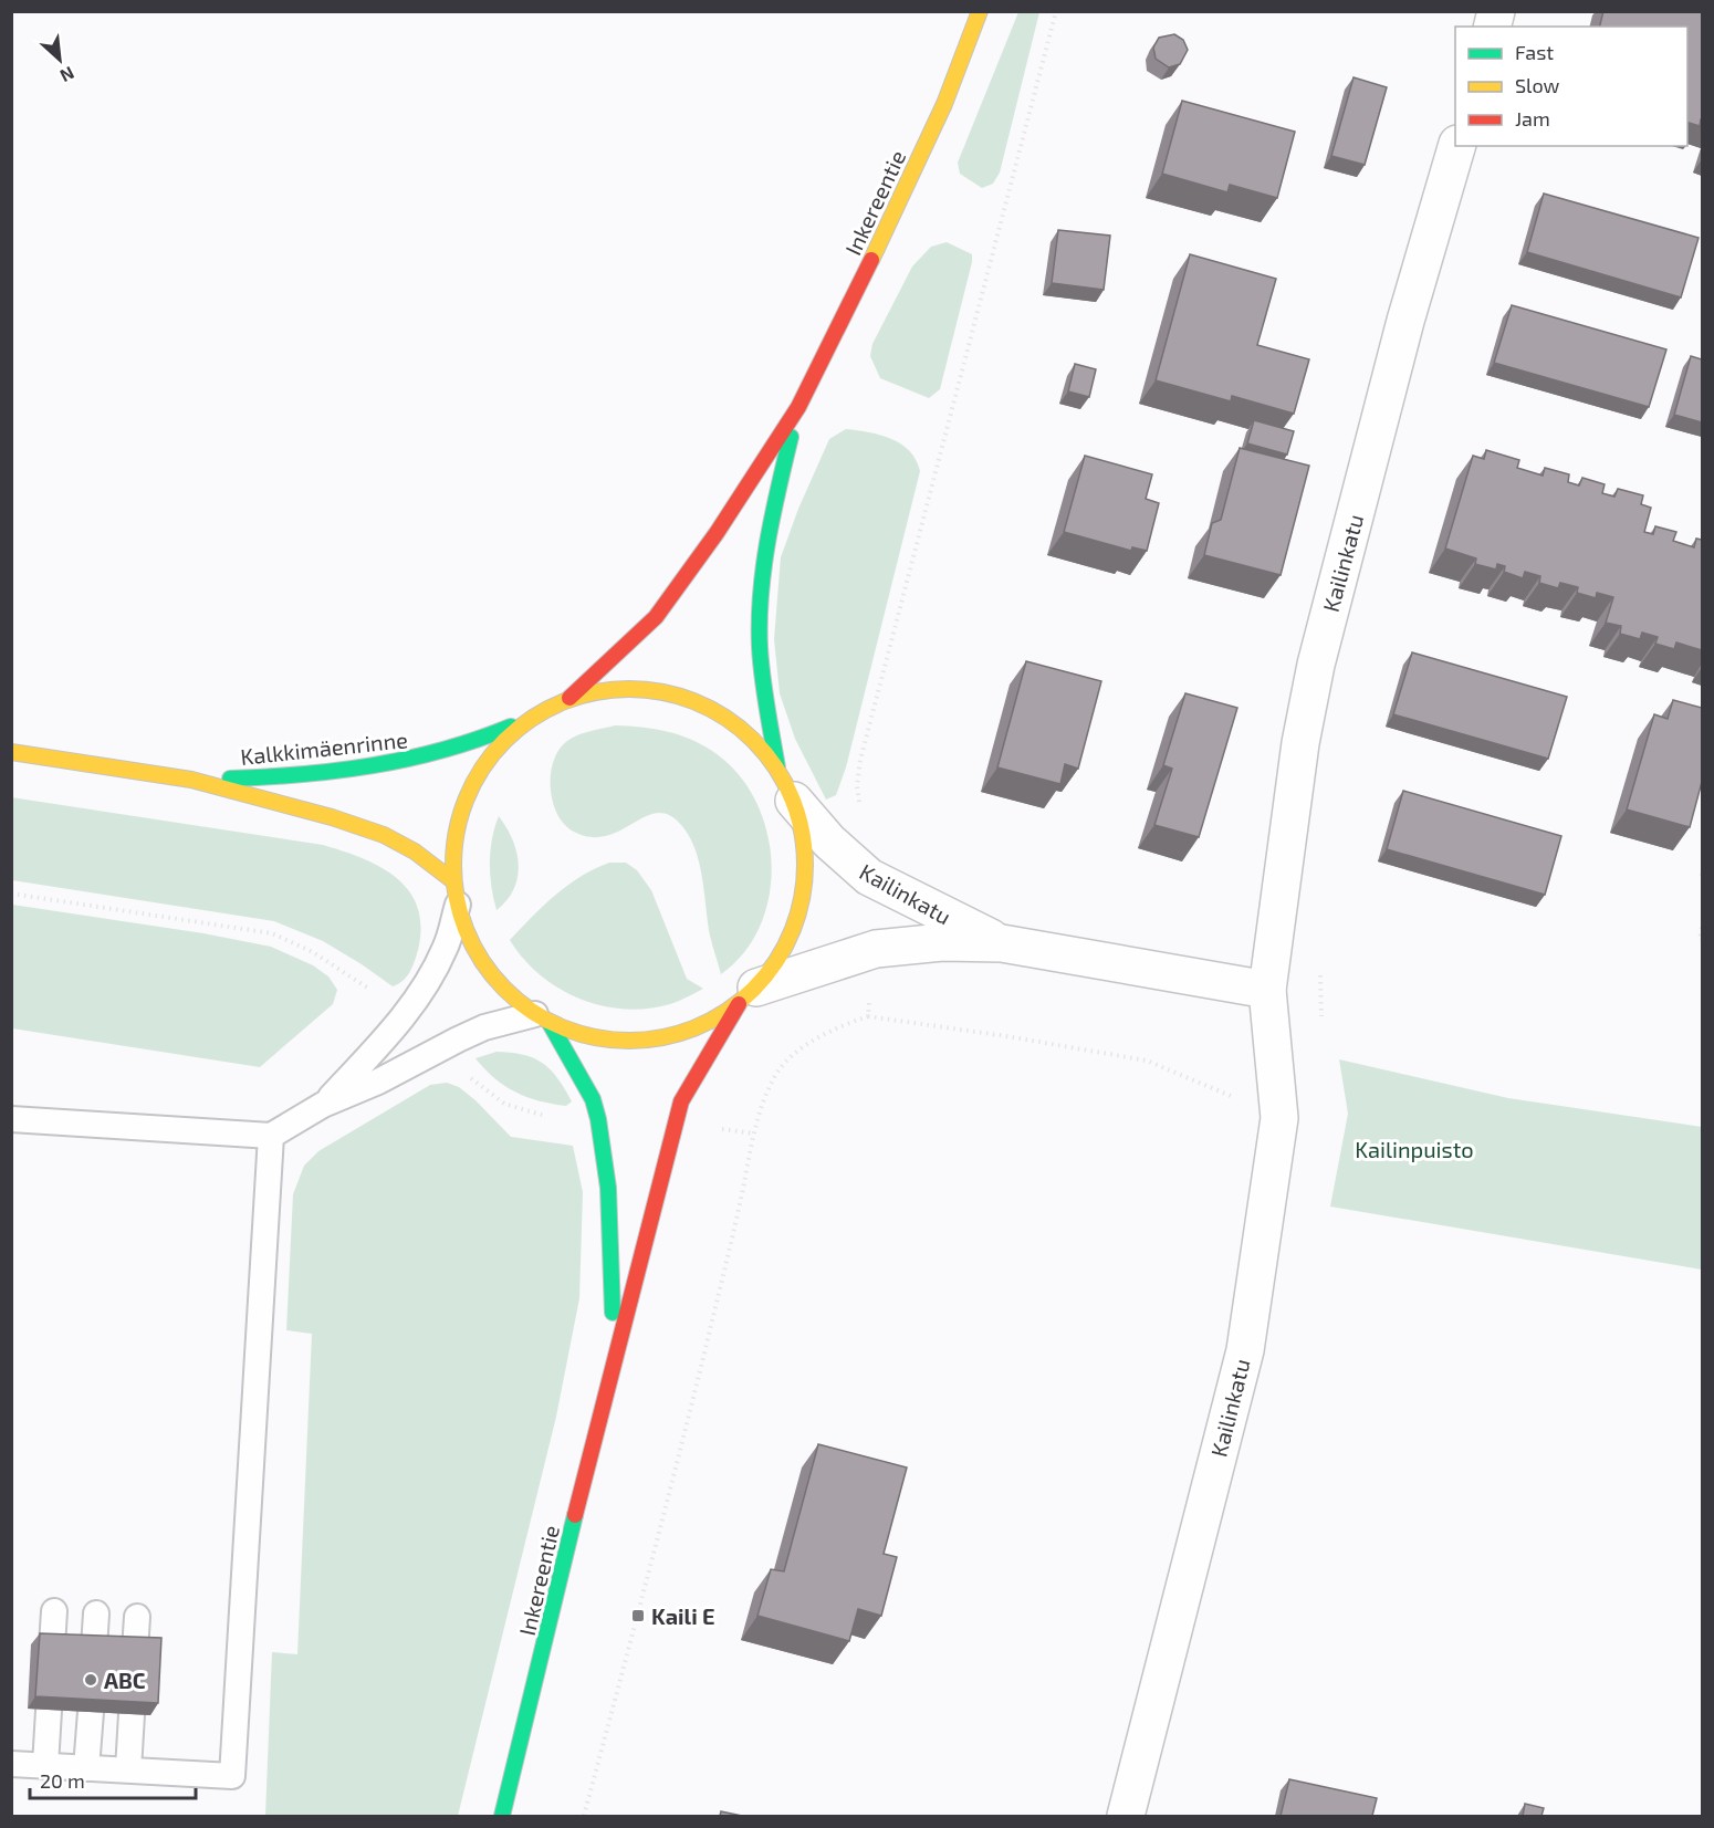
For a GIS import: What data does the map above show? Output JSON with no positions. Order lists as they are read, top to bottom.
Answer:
{
  "streets": {
    "street": ["Inkereentie", "Kailinkatu", "Kalkkimäenrinne"]
  },
  "crossings": [
    ["Inkereentie", "Kailinkatu"]
  ],
  "parks": ["Kailinpuisto"],
  "places": {
    "transit": ["Kaili E"],
    "other": ["ABC"]
  },
  "legend": ["Fast", "Slow", "Jam"],
  "scale_bar": "20 m",
  "north": "bottom right"
}
